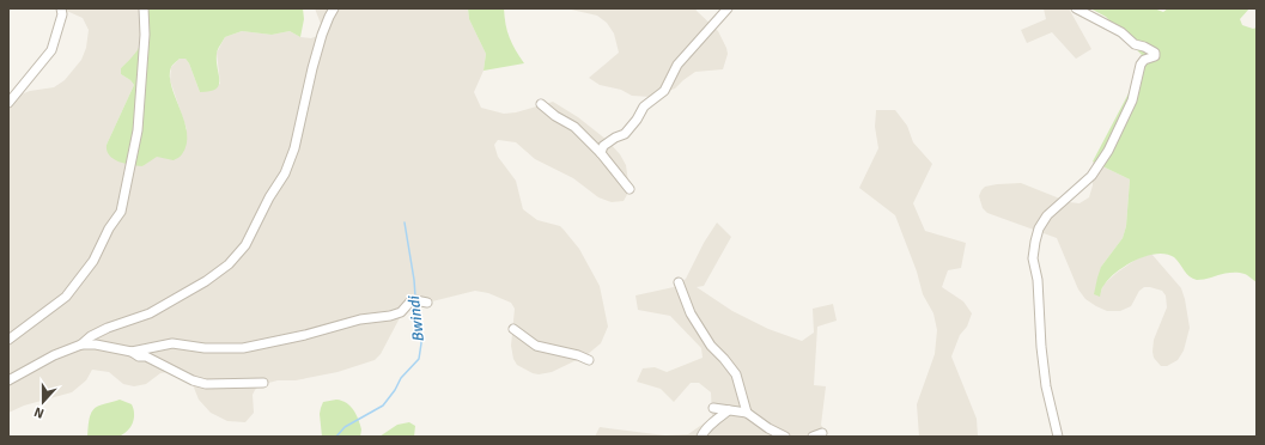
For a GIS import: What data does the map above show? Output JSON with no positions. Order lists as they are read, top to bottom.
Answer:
{
  "water": ["Bwindi"],
  "north": "bottom"
}
